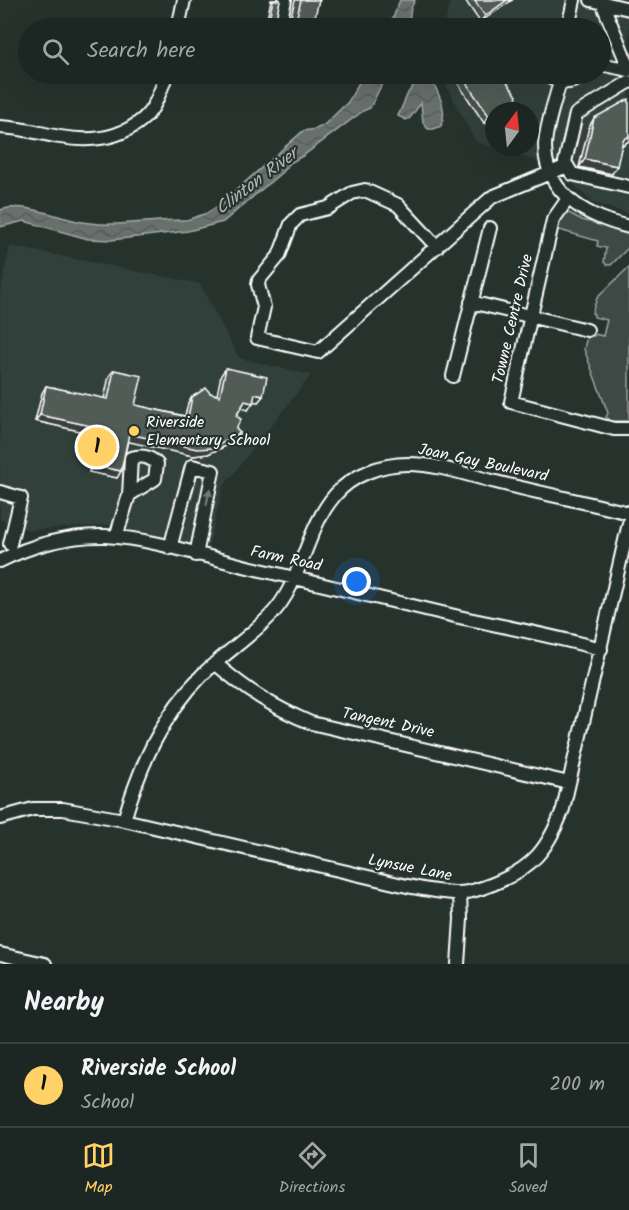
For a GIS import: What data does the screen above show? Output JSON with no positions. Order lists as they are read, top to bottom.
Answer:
{
  "streets": {
    "street": [
      "Towne Centre Drive",
      "Joan Gay Boulevard",
      "Farm Road",
      "Tangent Drive",
      "Lynsue Lane"
    ]
  },
  "crossings": [
    ["Joan Gay Boulevard", "Farm Road"],
    ["Joan Gay Boulevard", "Tangent Drive"],
    ["Joan Gay Boulevard", "Lynsue Lane"],
    ["Farm Road", "Lynsue Lane"],
    ["Tangent Drive", "Lynsue Lane"]
  ],
  "water": ["Clinton River"],
  "places": ["Riverside Elementary School"],
  "north": "top",
  "page": {
    "search": "Search here",
    "pins": "1",
    "heading": "Nearby",
    "list": [
      {
        "mark": "1",
        "name": "Riverside School",
        "note": "School",
        "value": "200 m"
      }
    ],
    "nav": ["Map", "Directions", "Saved"]
  }
}
